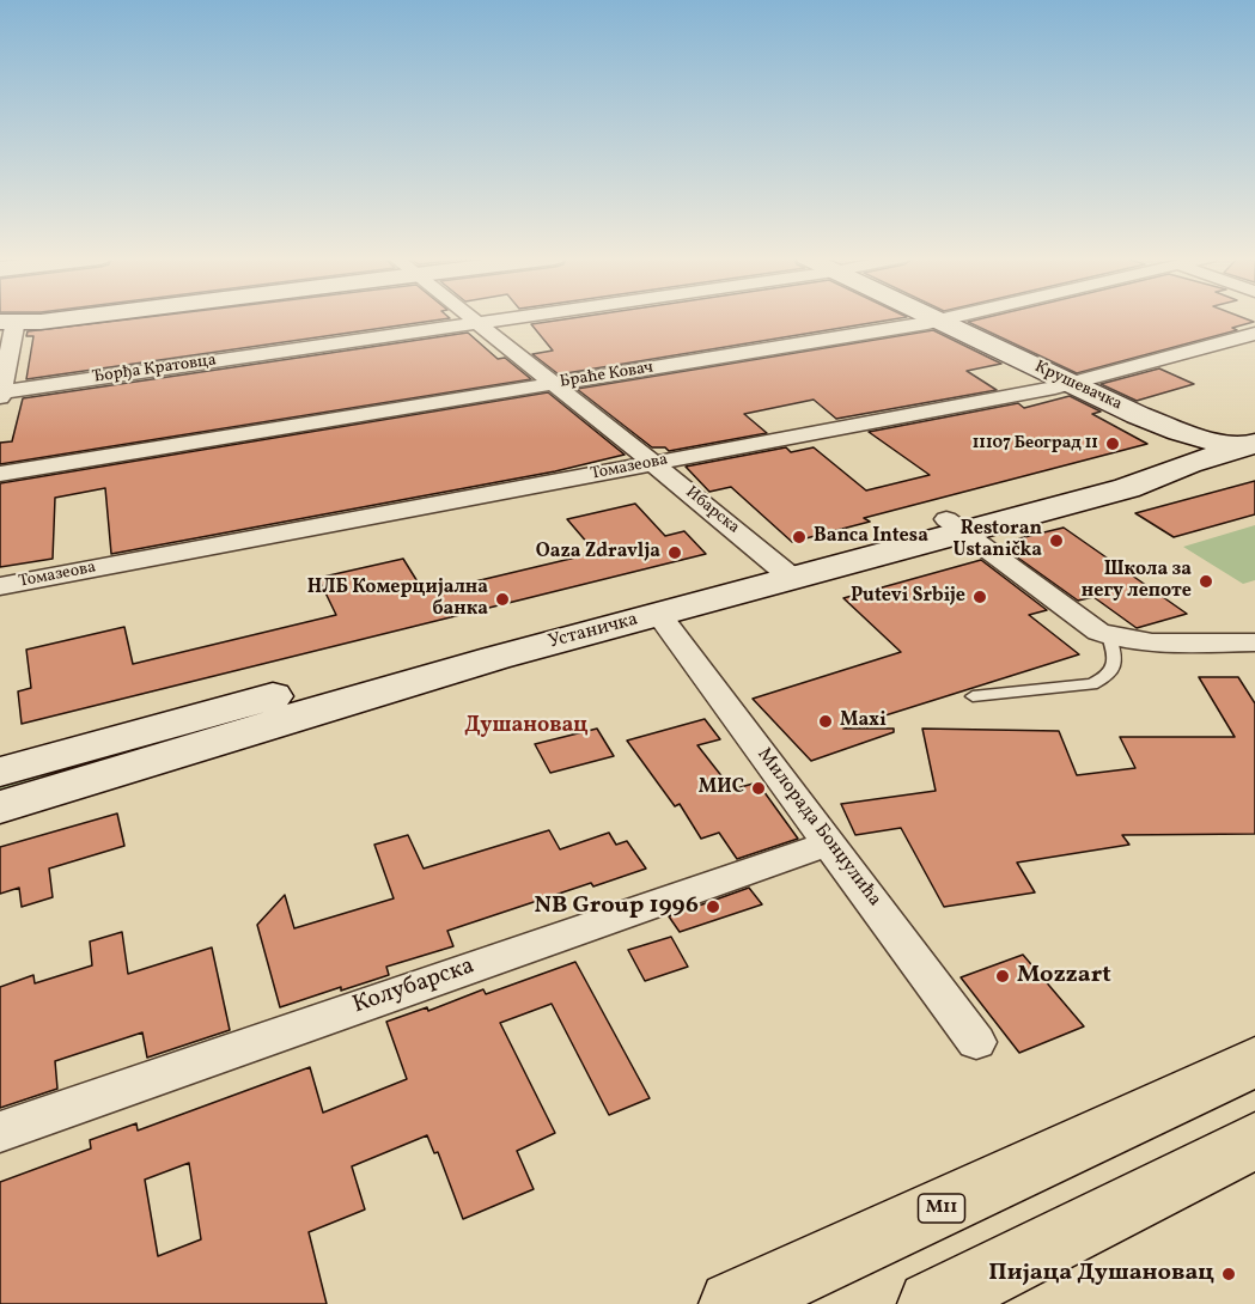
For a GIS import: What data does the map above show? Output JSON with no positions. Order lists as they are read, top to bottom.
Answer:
{
  "streets": {
    "highway": ["M11"],
    "main road": ["Крушевачка", "Устаничка"],
    "street": [
      "Ђорђа Кратовца",
      "Браће Ковач",
      "Томазеова",
      "Ибарска",
      "Милорада Бонџулића",
      "Колубарска"
    ]
  },
  "crossings": [
    ["Ђорђа Кратовца", "Ибарска"],
    ["Браће Ковач", "Крушевачка"],
    ["Браће Ковач", "Ибарска"],
    ["Крушевачка", "Томазеова"],
    ["Крушевачка", "Устаничка"],
    ["Томазеова", "Ибарска"],
    ["Ибарска", "Устаничка"],
    ["Устаничка", "Милорада Бонџулића"],
    ["Милорада Бонџулића", "Колубарска"]
  ],
  "districts": ["Душановац"],
  "places": [
    "11107 Београд 11",
    "Banca Intesa",
    "Restoran Ustanička",
    "Oaza Zdravlja",
    "Школа за негу лепоте",
    "Putevi Srbije",
    "НЛБ Комерцијална банка",
    "Maxi",
    "МИС",
    "NB Group 1996",
    "Mozzart",
    "Пијаца Душановац"
  ]
}
